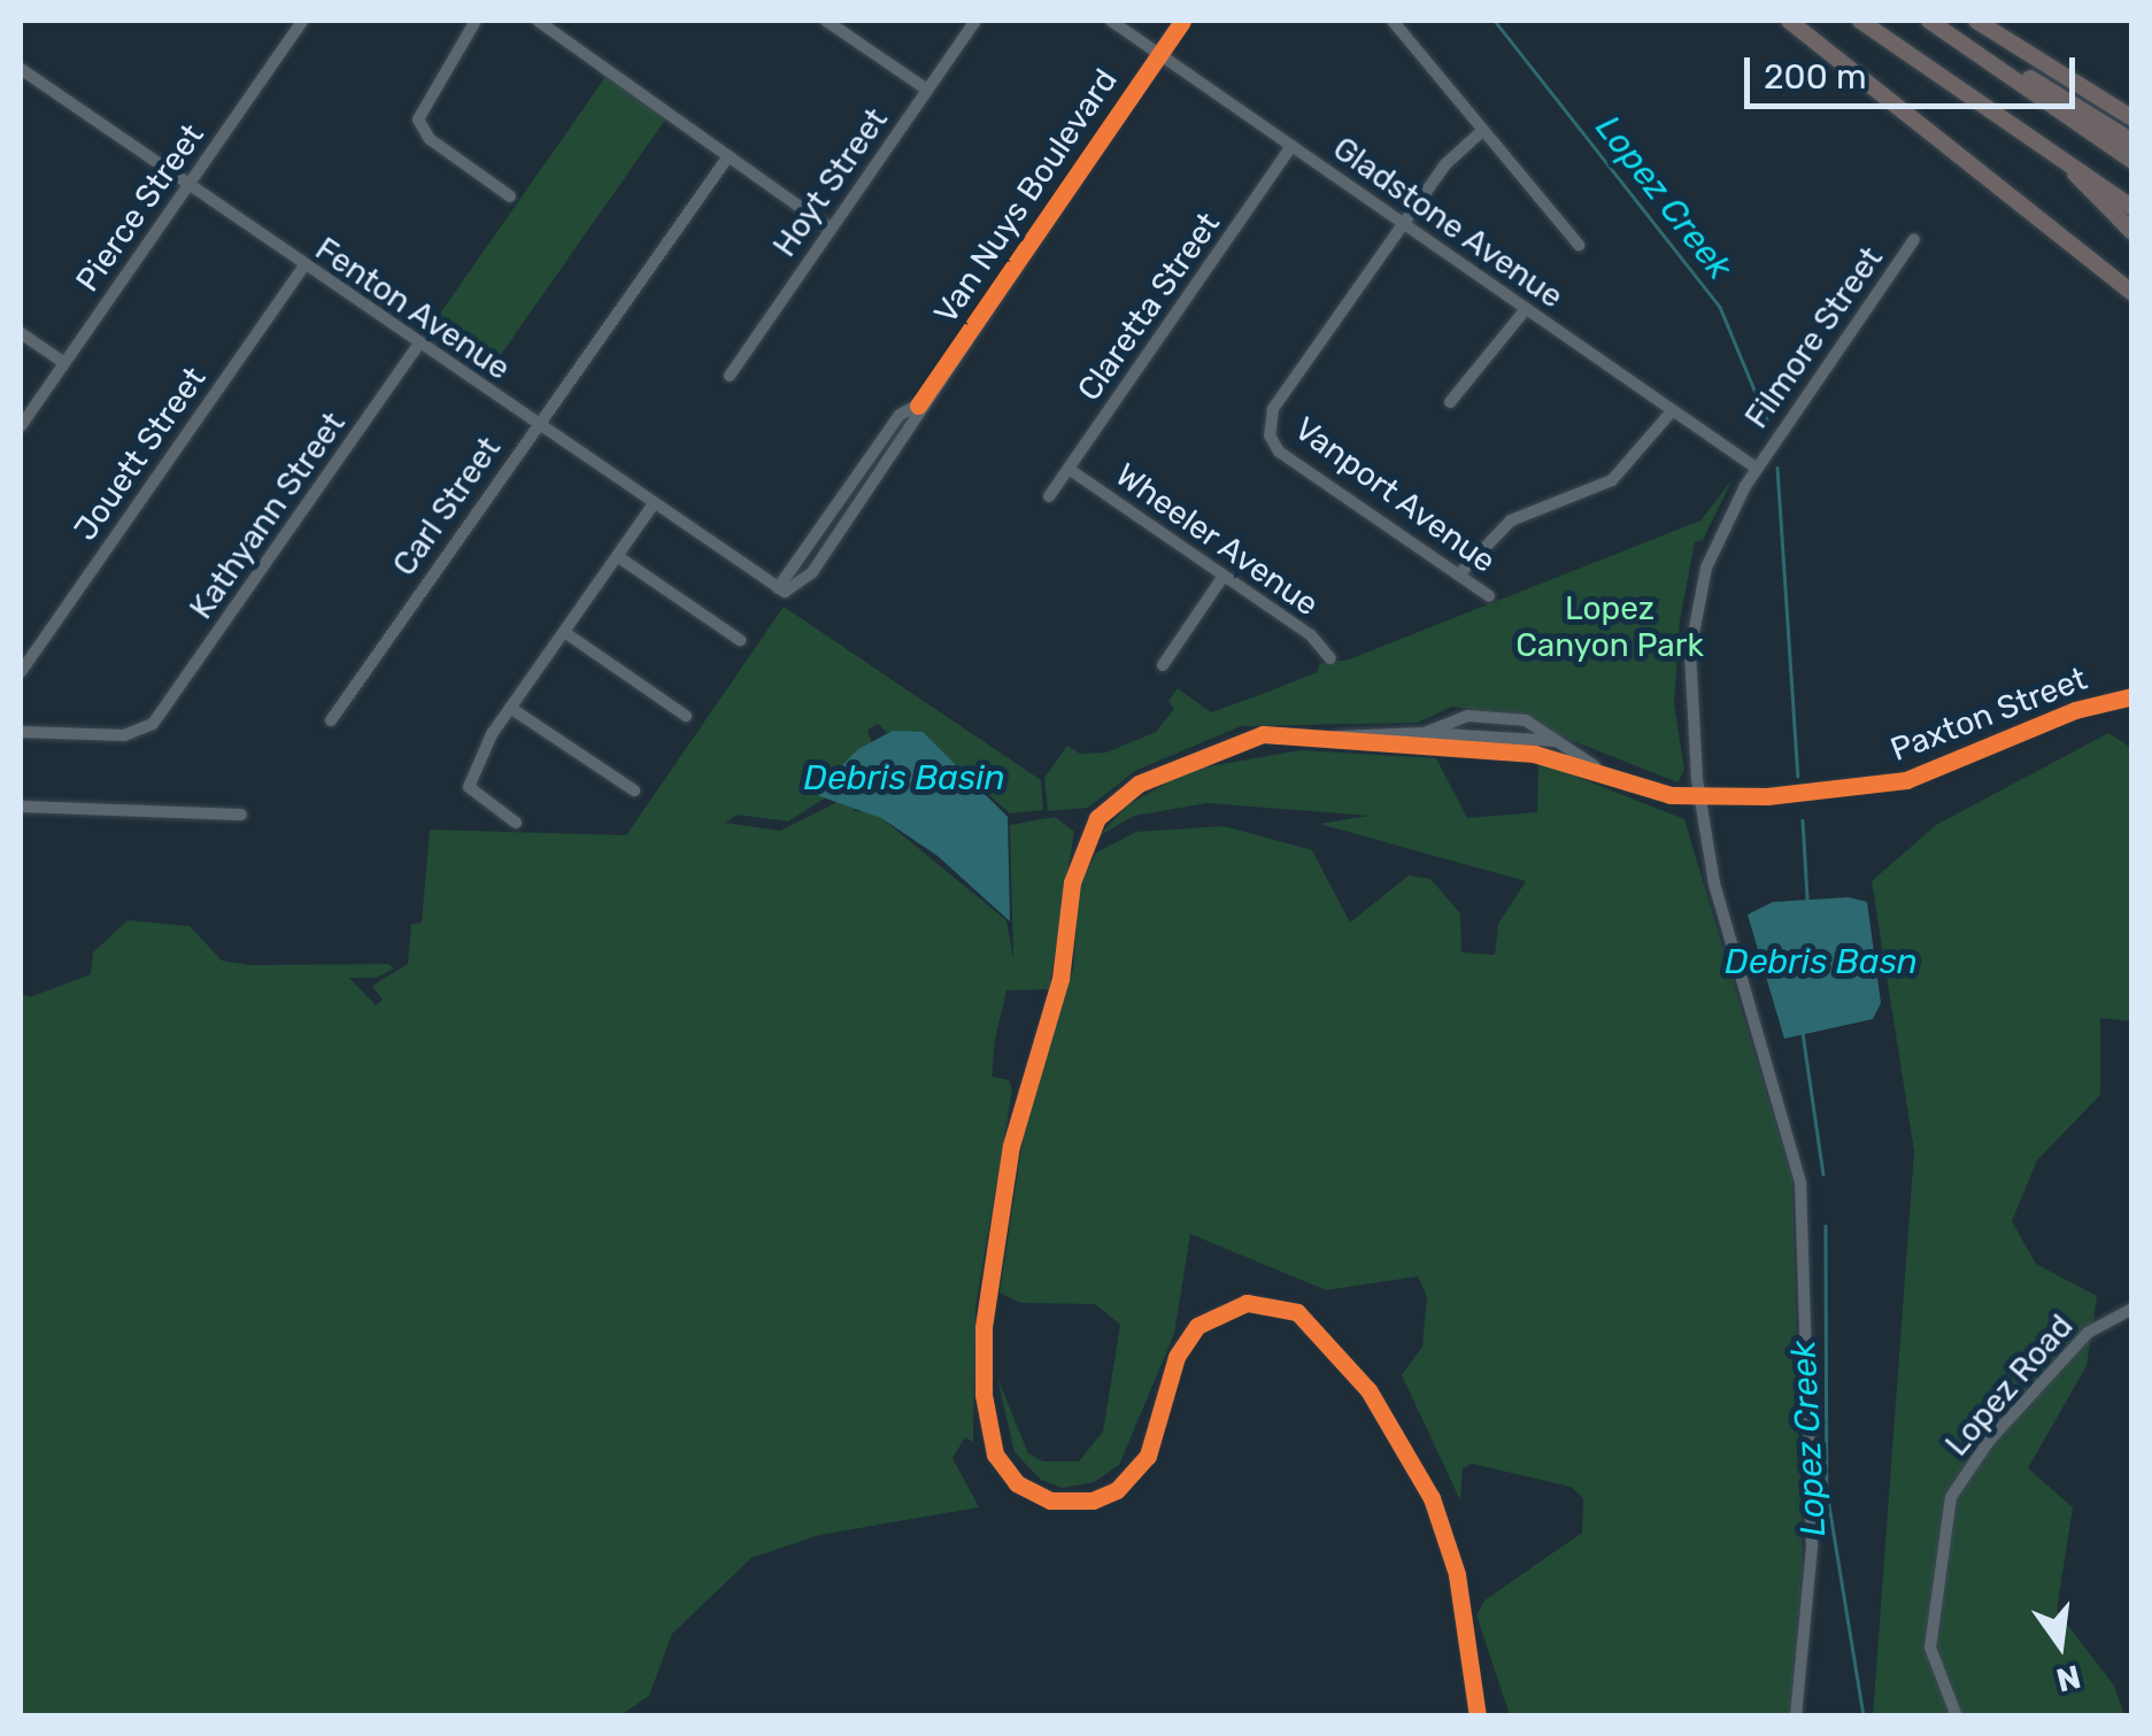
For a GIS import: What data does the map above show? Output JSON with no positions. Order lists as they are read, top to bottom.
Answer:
{
  "streets": {
    "street": [
      "Hoyt Street",
      "Van Nuys Boulevard",
      "Pierce Street",
      "Gladstone Avenue",
      "Claretta Street",
      "Fenton Avenue",
      "Filmore Street",
      "Jouett Street",
      "Vanport Avenue",
      "Carl Street",
      "Kathyann Street",
      "Wheeler Avenue",
      "Paxton Street",
      "Lopez Road"
    ]
  },
  "crossings": [
    ["Van Nuys Boulevard", "Gladstone Avenue"],
    ["Van Nuys Boulevard", "Fenton Avenue"],
    ["Pierce Street", "Fenton Avenue"],
    ["Gladstone Avenue", "Claretta Street"],
    ["Gladstone Avenue", "Filmore Street"],
    ["Gladstone Avenue", "Vanport Avenue"],
    ["Claretta Street", "Wheeler Avenue"],
    ["Fenton Avenue", "Jouett Street"],
    ["Fenton Avenue", "Carl Street"],
    ["Fenton Avenue", "Kathyann Street"],
    ["Filmore Street", "Paxton Street"]
  ],
  "water": ["Lopez Creek", "Debris Basin", "Debris Basn"],
  "parks": ["Lopez Canyon Park"],
  "scale_bar": "200 m",
  "north": "bottom"
}
